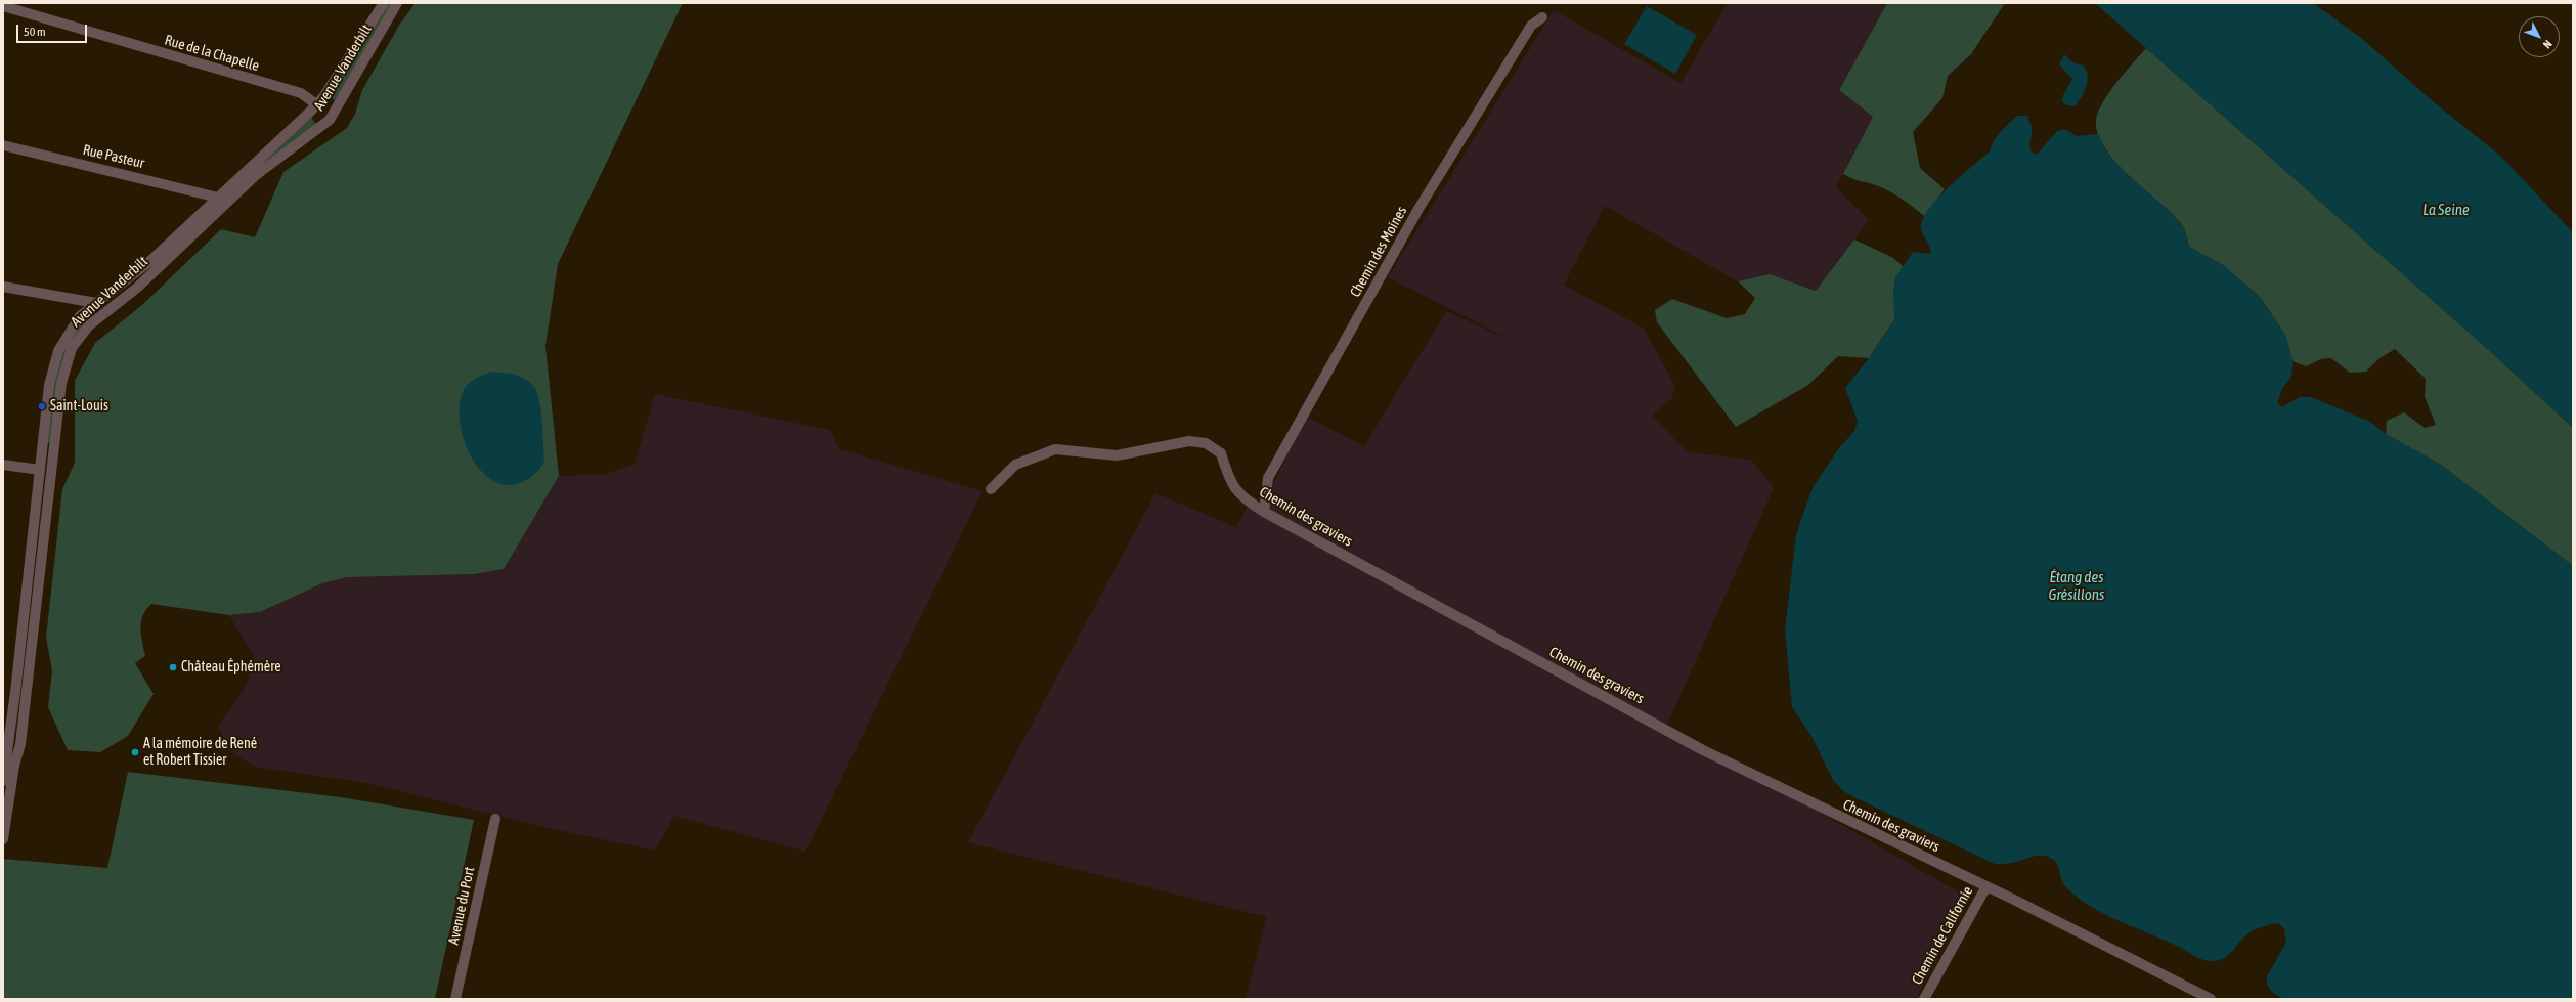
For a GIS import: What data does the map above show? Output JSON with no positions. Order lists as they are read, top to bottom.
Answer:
{
  "streets": {
    "street": [
      "Rue de la Chapelle",
      "Avenue Vanderbilt",
      "Rue Pasteur",
      "Chemin des Moines",
      "Chemin des graviers",
      "Avenue du Port",
      "Chemin de Californie"
    ]
  },
  "crossings": [
    ["Rue de la Chapelle", "Avenue Vanderbilt"],
    ["Avenue Vanderbilt", "Rue Pasteur"],
    ["Chemin des Moines", "Chemin des graviers"],
    ["Chemin des graviers", "Chemin de Californie"]
  ],
  "water": ["La Seine", "Étang des Grésillons"],
  "places": ["Saint-Louis", "Château Éphémère", "A la mémoire de René et Robert Tissier"],
  "scale_bar": "50 m",
  "north": "bottom right"
}
